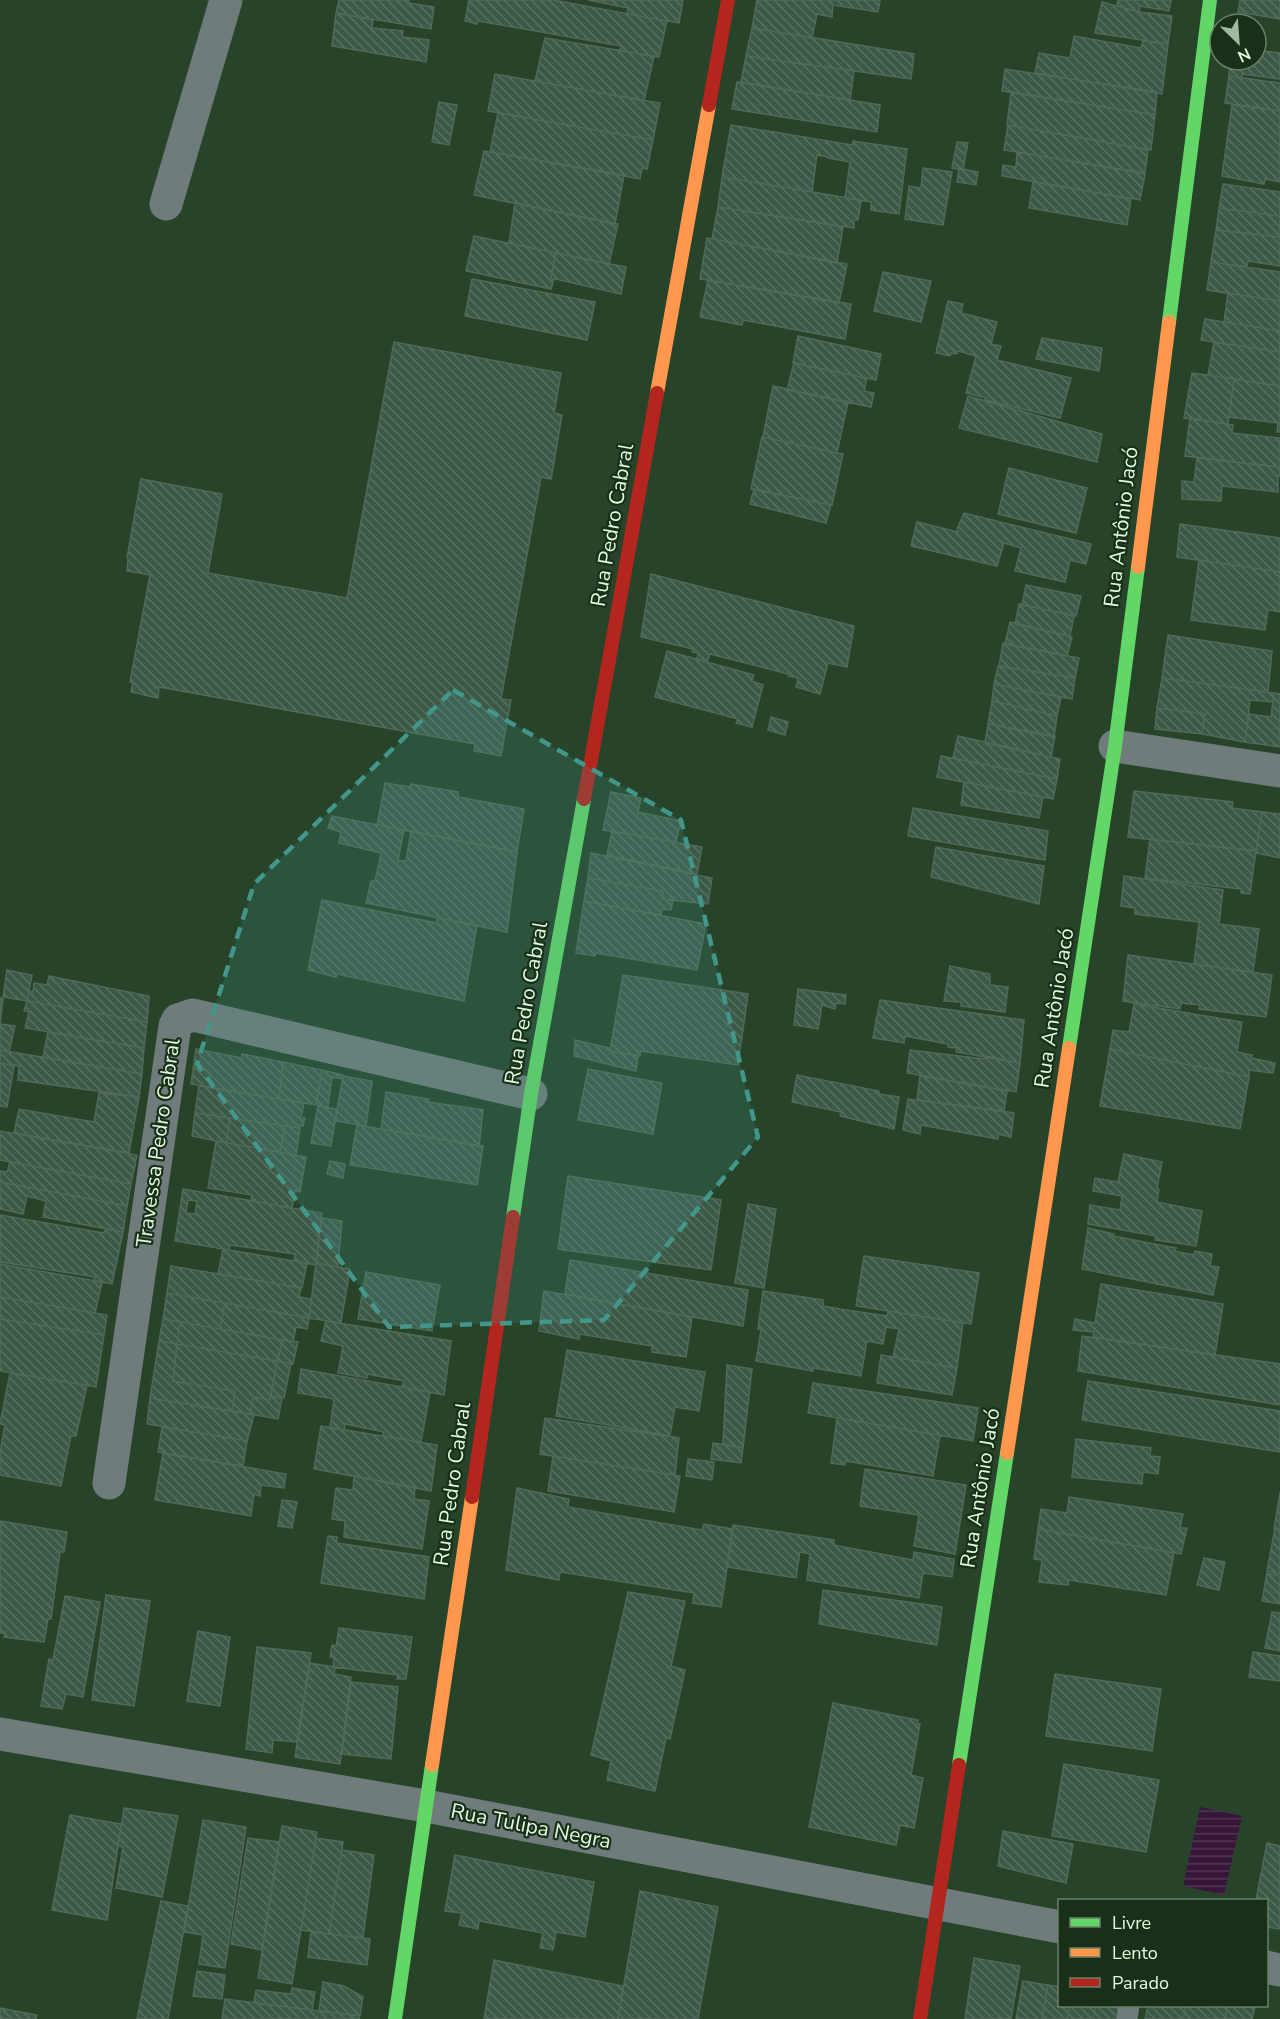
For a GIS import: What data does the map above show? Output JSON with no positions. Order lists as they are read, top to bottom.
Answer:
{
  "streets": {
    "street": [
      "Rua Pedro Cabral",
      "Rua Antônio Jacó",
      "Travessa Pedro Cabral",
      "Rua Tulipa Negra"
    ]
  },
  "crossings": [
    ["Rua Pedro Cabral", "Travessa Pedro Cabral"],
    ["Rua Pedro Cabral", "Rua Tulipa Negra"],
    ["Rua Antônio Jacó", "Rua Tulipa Negra"]
  ],
  "legend": ["Livre", "Lento", "Parado"],
  "north": "bottom right"
}
